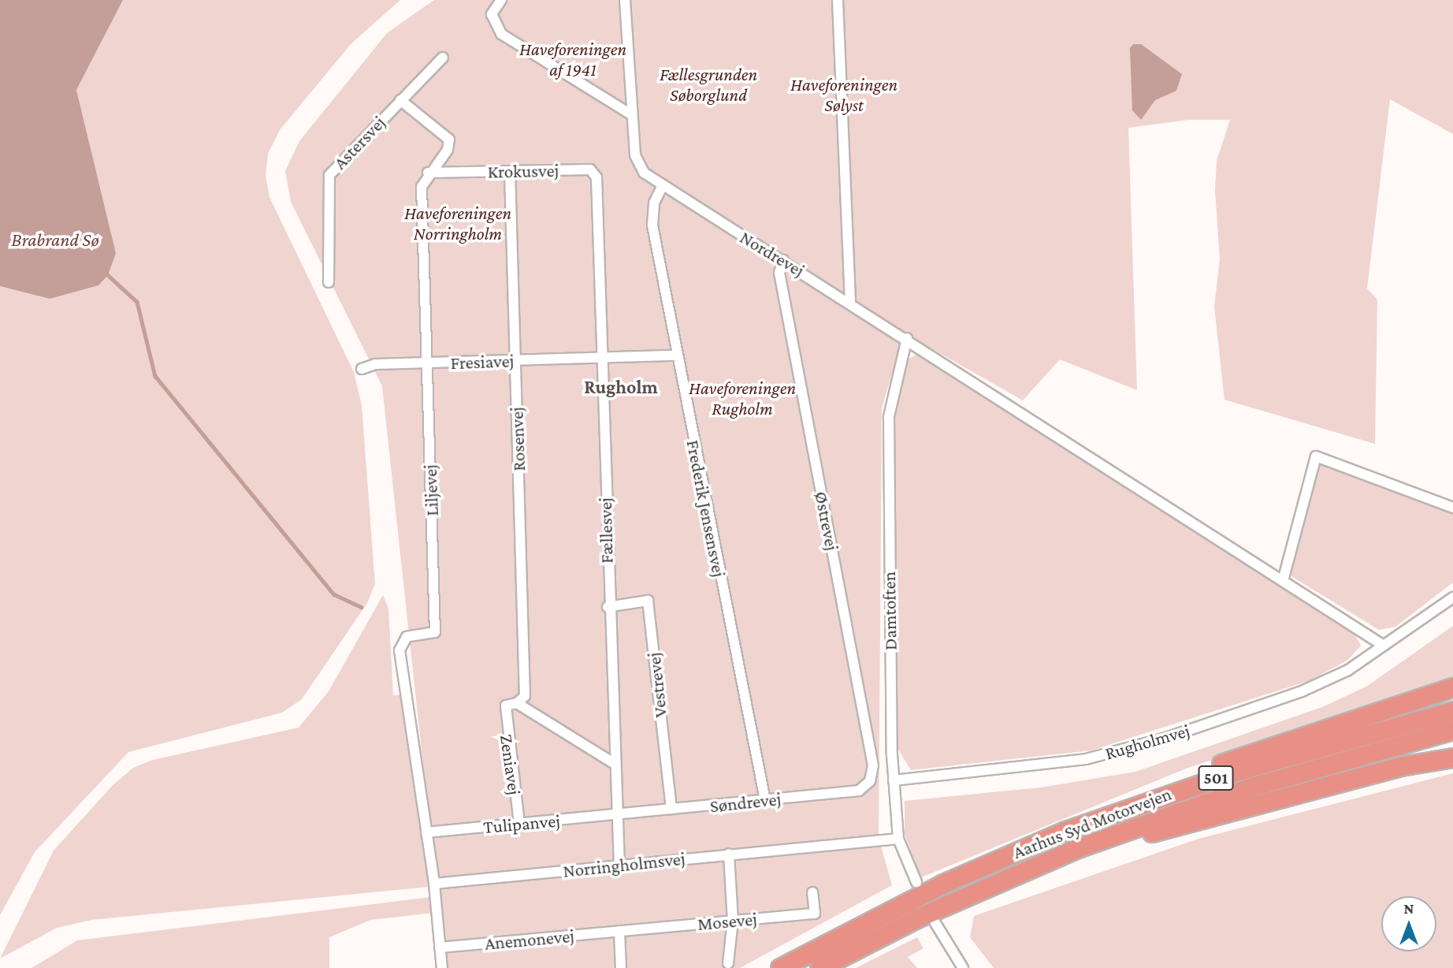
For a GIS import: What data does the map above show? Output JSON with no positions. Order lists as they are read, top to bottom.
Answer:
{
  "streets": {
    "highway": ["501", "Aarhus Syd Motorvejen"],
    "street": [
      "Astersvej",
      "Krokusvej",
      "Nordrevej",
      "Fresiavej",
      "Rosenvej",
      "Liljevej",
      "Frederik Jensensvej",
      "Østrevej",
      "Fællesvej",
      "Damtoften",
      "Vestrevej",
      "Rugholmvej",
      "Zeniavej",
      "Søndrevej",
      "Tulipanvej",
      "Norringholmsvej",
      "Mosevej",
      "Anemonevej"
    ]
  },
  "crossings": [
    ["Astersvej", "Liljevej"],
    ["Krokusvej", "Rosenvej"],
    ["Krokusvej", "Liljevej"],
    ["Krokusvej", "Fællesvej"],
    ["Nordrevej", "Frederik Jensensvej"],
    ["Nordrevej", "Østrevej"],
    ["Nordrevej", "Damtoften"],
    ["Fresiavej", "Rosenvej"],
    ["Fresiavej", "Liljevej"],
    ["Fresiavej", "Frederik Jensensvej"],
    ["Fresiavej", "Fællesvej"],
    ["Rosenvej", "Zeniavej"],
    ["Liljevej", "Tulipanvej"],
    ["Liljevej", "Norringholmsvej"],
    ["Frederik Jensensvej", "Søndrevej"],
    ["Østrevej", "Søndrevej"],
    ["Fællesvej", "Vestrevej"],
    ["Fællesvej", "Søndrevej"],
    ["Fællesvej", "Tulipanvej"],
    ["Fællesvej", "Norringholmsvej"],
    ["Damtoften", "Rugholmvej"],
    ["Damtoften", "Norringholmsvej"],
    ["Vestrevej", "Søndrevej"],
    ["Zeniavej", "Tulipanvej"],
    ["Søndrevej", "Tulipanvej"],
    ["Mosevej", "Anemonevej"]
  ],
  "districts": ["Rugholm"],
  "water": ["Brabrand Sø"],
  "parks": [
    "Haveforeningen af 1941",
    "Fællesgrunden Søborglund",
    "Haveforeningen Sølyst",
    "Haveforeningen Norringholm",
    "Haveforeningen Rugholm"
  ],
  "north": "top"
}
